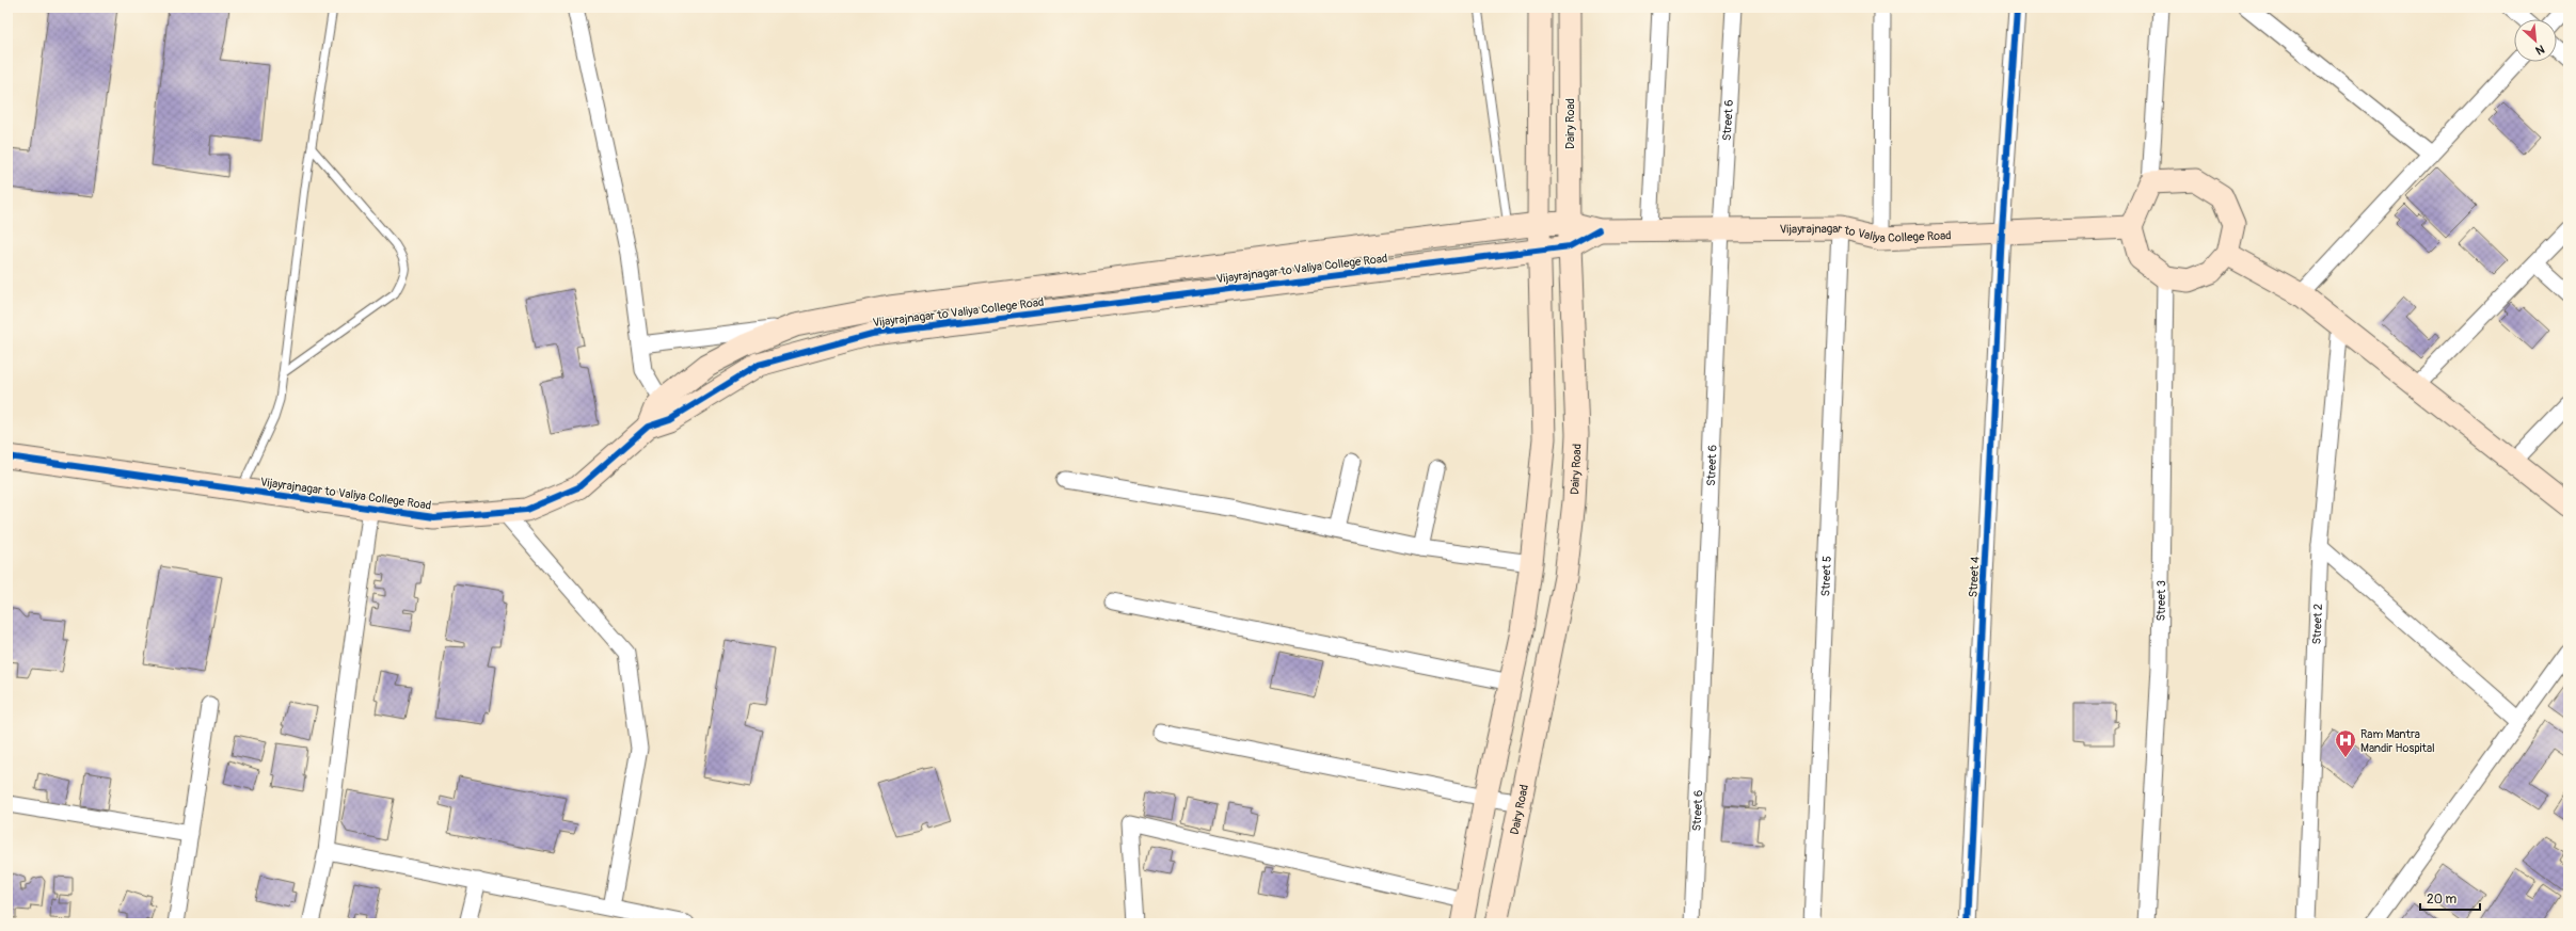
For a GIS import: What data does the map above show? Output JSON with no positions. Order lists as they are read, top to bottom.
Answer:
{
  "streets": {
    "street": [
      "Street 6",
      "Dairy Road",
      "Vijayrajnagar to Valiya College Road",
      "Street 5",
      "Street 4",
      "Street 3",
      "Street 2"
    ]
  },
  "crossings": [
    ["Street 6", "Vijayrajnagar to Valiya College Road"],
    ["Dairy Road", "Vijayrajnagar to Valiya College Road"],
    ["Vijayrajnagar to Valiya College Road", "Street 5"],
    ["Vijayrajnagar to Valiya College Road", "Street 4"],
    ["Vijayrajnagar to Valiya College Road", "Street 3"]
  ],
  "places": {
    "hospital": ["Ram Mantra Mandir Hospital"]
  },
  "scale_bar": "20 m",
  "north": "bottom right"
}
